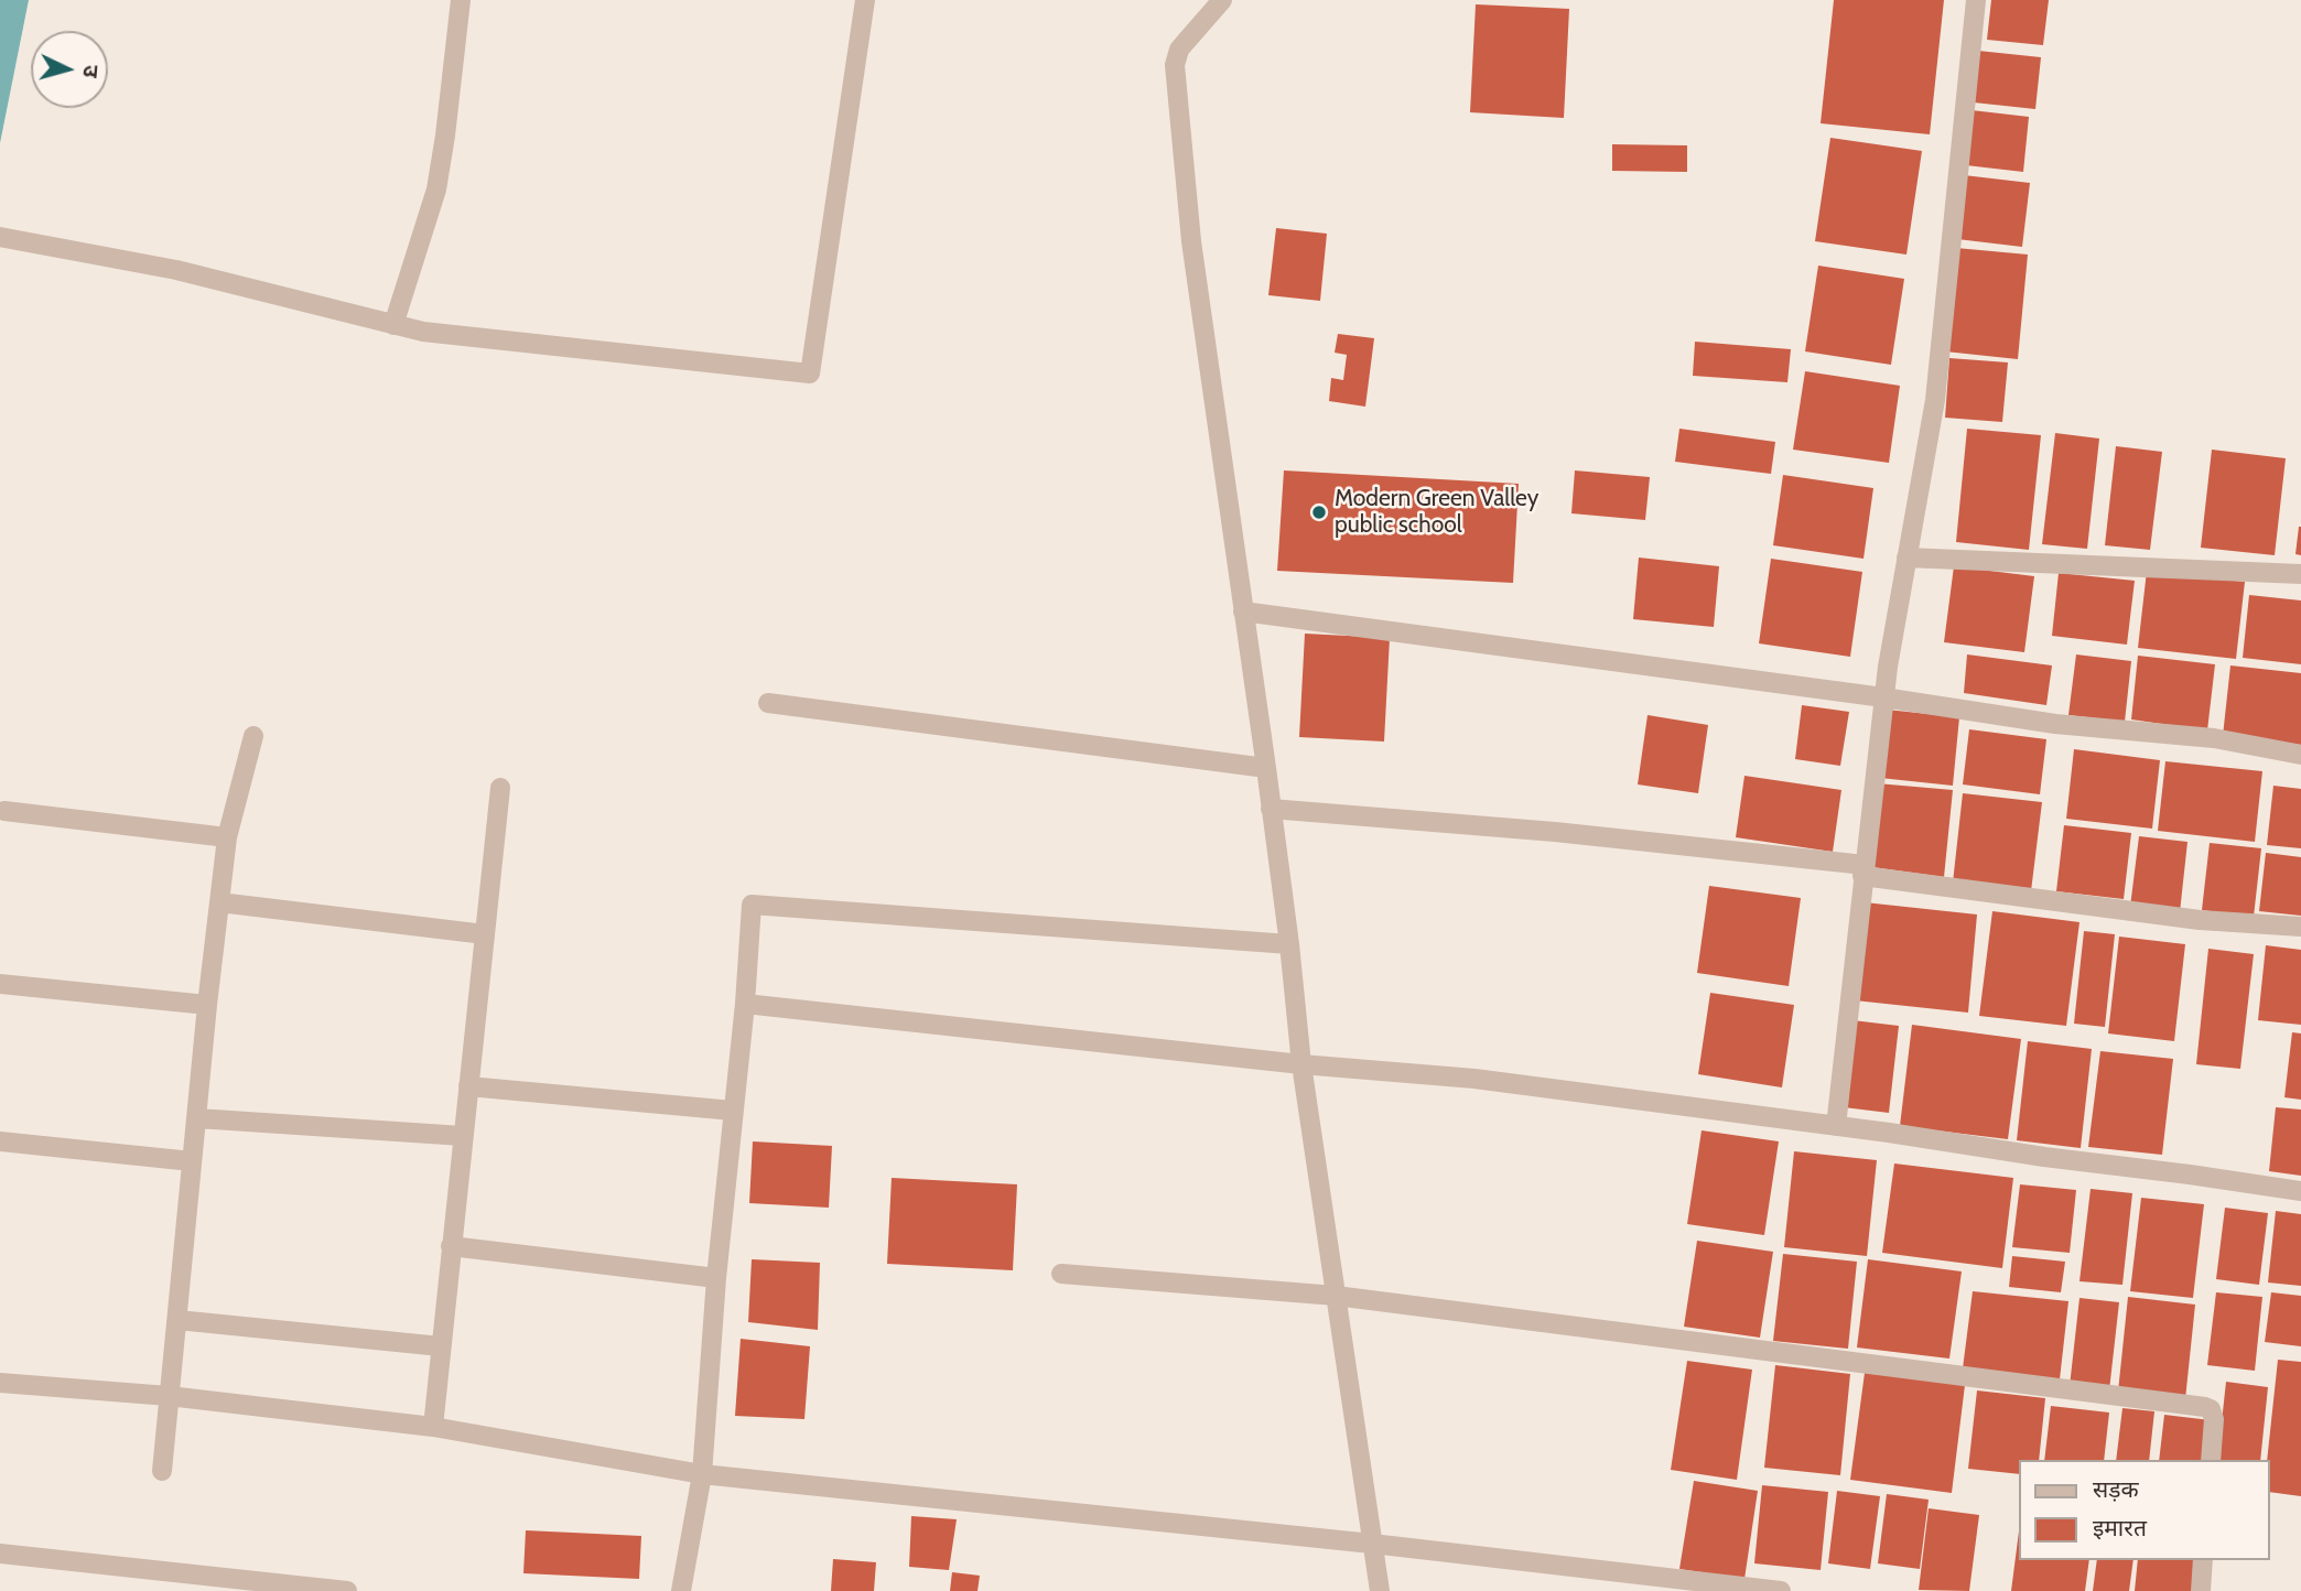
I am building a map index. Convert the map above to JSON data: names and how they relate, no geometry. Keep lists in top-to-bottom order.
{
  "places": ["Modern Green Valley public school"],
  "legend": ["सड़क", "इमारत"],
  "north": "right"
}
